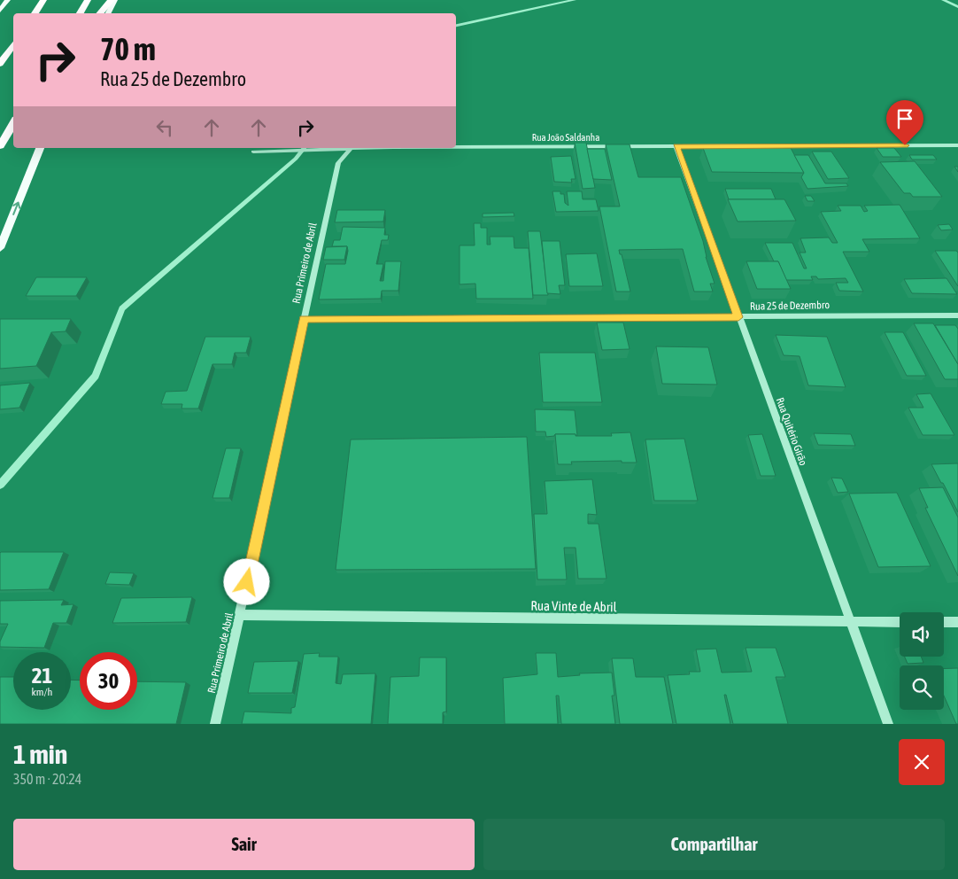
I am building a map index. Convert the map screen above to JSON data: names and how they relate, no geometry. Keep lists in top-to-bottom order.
{
  "streets": {
    "street": [
      "Rua João Saldanha",
      "Rua Primeiro de Abril",
      "Rua 25 de Dezembro",
      "Rua Quitério Girão",
      "Rua Vinte de Abril"
    ]
  },
  "crossings": [
    ["Rua João Saldanha", "Rua Primeiro de Abril"],
    ["Rua João Saldanha", "Rua Quitério Girão"],
    ["Rua Primeiro de Abril", "Rua 25 de Dezembro"],
    ["Rua Primeiro de Abril", "Rua Vinte de Abril"],
    ["Rua 25 de Dezembro", "Rua Quitério Girão"],
    ["Rua Quitério Girão", "Rua Vinte de Abril"]
  ],
  "page": {
    "turn": ["70 m", "Rua 25 de Dezembro"],
    "speed": "21 km/h",
    "limit": "30",
    "heading": ["1 min", "350 m · 20:24"],
    "buttons": ["Sair", "Compartilhar"]
  }
}
